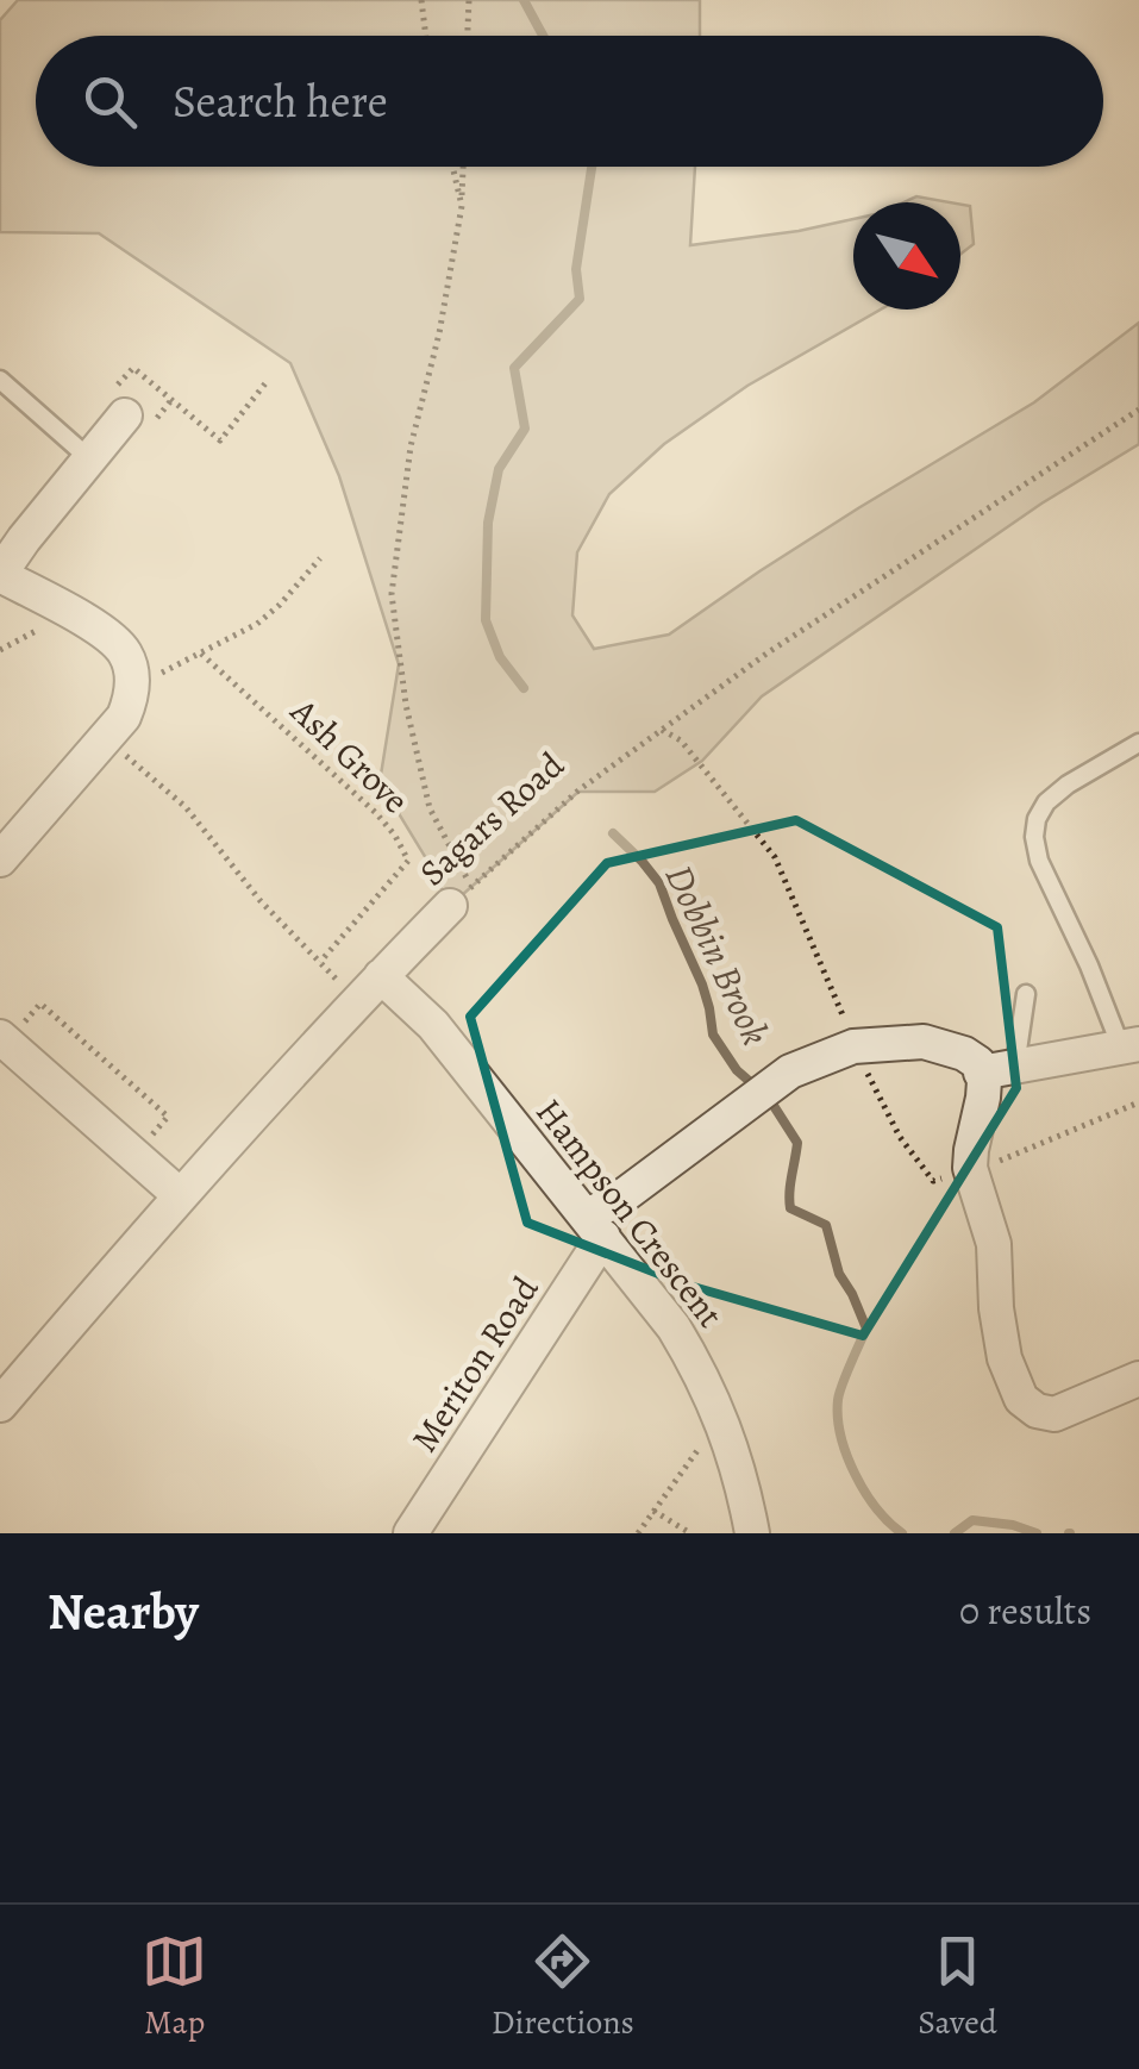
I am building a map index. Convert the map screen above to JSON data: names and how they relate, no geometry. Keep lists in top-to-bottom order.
{
  "streets": {
    "street": ["Sagars Road", "Hampson Crescent", "Meriton Road"],
    "path": ["Ash Grove"]
  },
  "crossings": [
    ["Sagars Road", "Hampson Crescent"],
    ["Hampson Crescent", "Meriton Road"]
  ],
  "water": ["Dobbin Brook"],
  "north": "bottom right",
  "page": {
    "search": "Search here",
    "heading": ["Nearby", "0 results"],
    "nav": ["Map", "Directions", "Saved"]
  }
}
